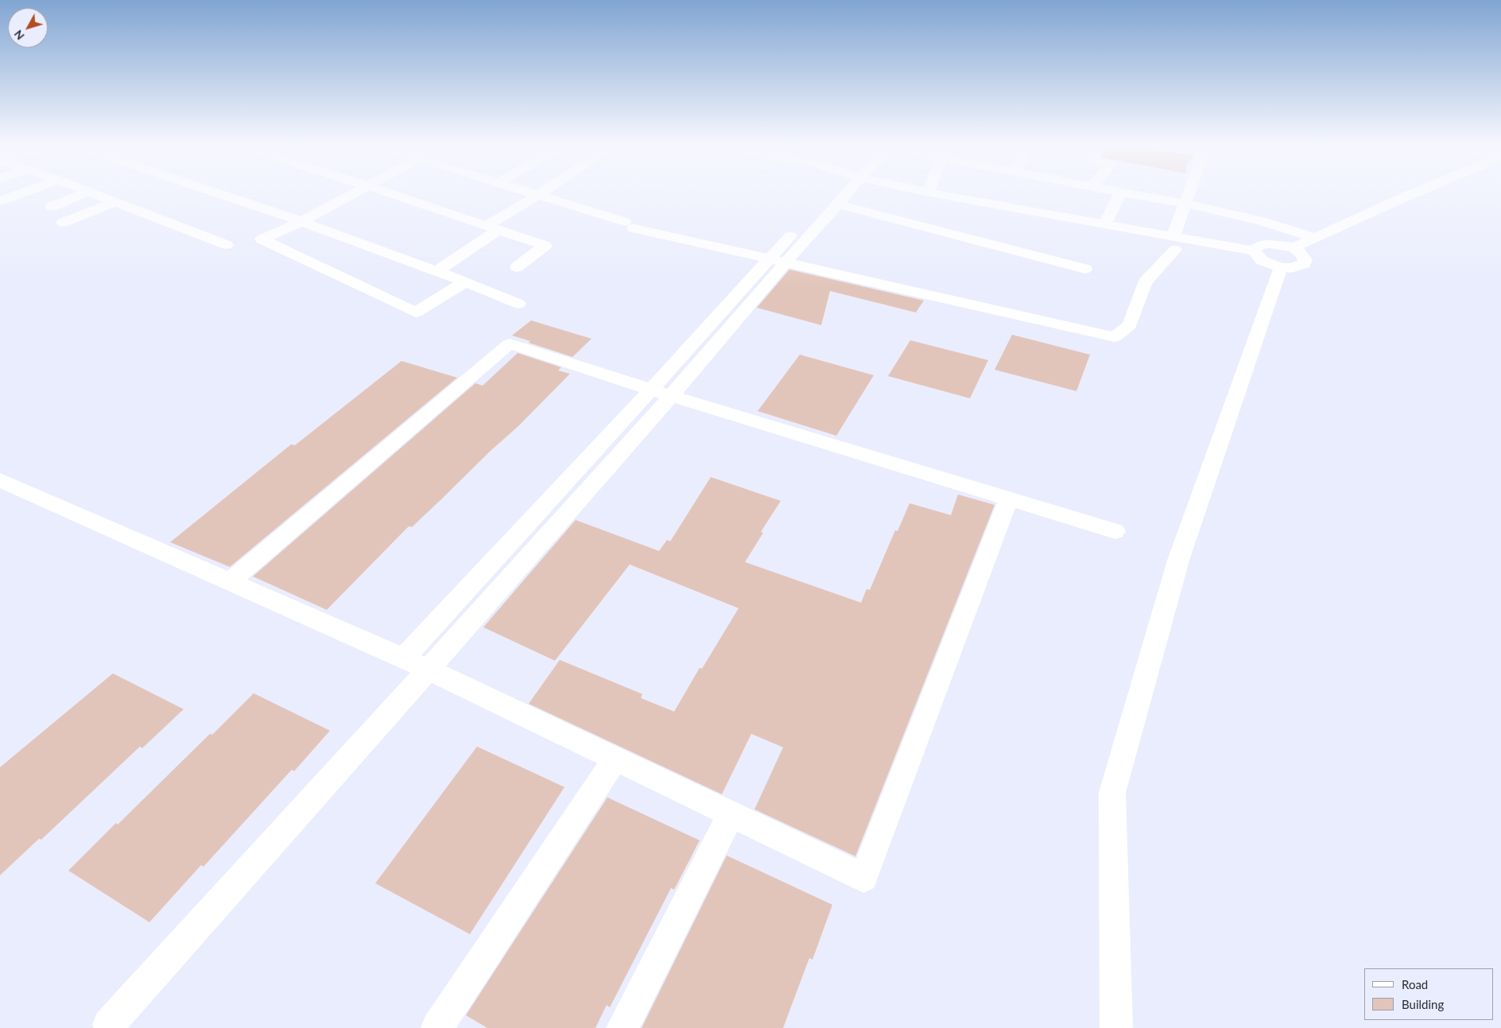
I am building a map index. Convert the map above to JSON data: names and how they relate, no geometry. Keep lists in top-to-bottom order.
{
  "legend": ["Road", "Building"],
  "north": "bottom left"
}
